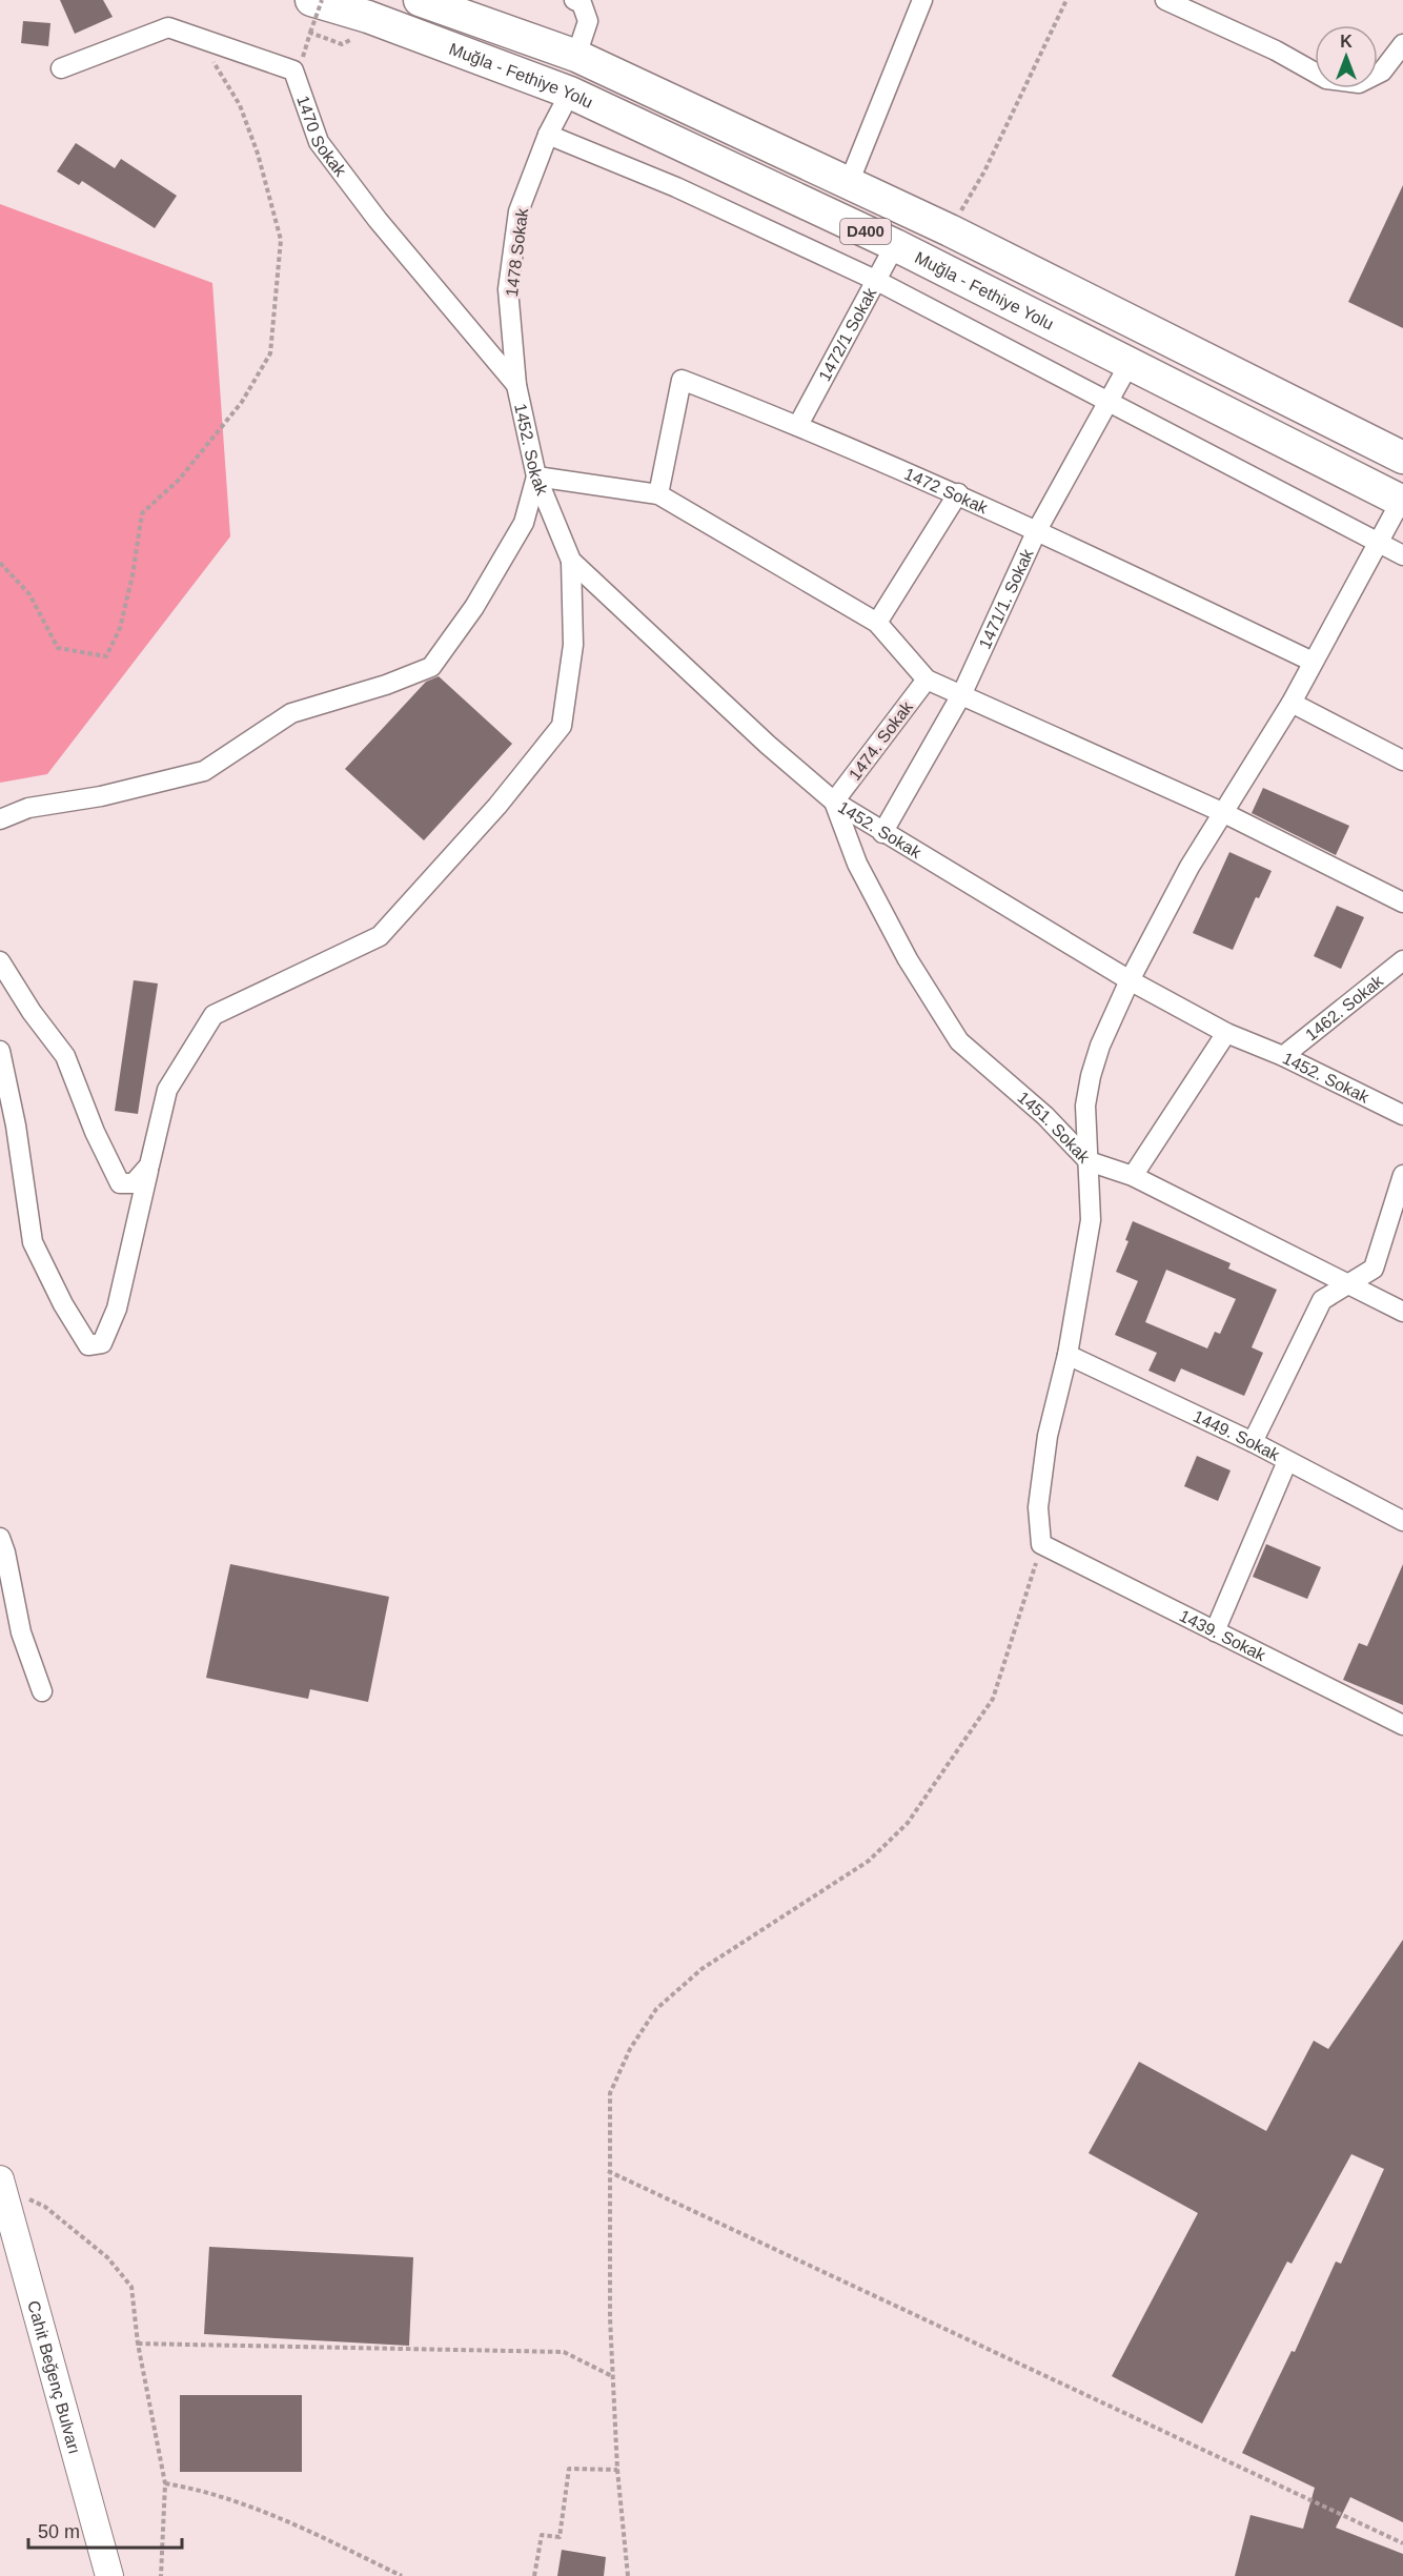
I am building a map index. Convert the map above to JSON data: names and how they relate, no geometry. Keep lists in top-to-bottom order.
{
  "streets": {
    "highway": ["Muğla - Fethiye Yolu", "D400"],
    "main road": ["Cahit Beğenç Bulvarı"],
    "street": [
      "1470 Sokak",
      "1478 Sokak",
      "1472/1 Sokak",
      "1452. Sokak",
      "1472 Sokak",
      "1471/1. Sokak",
      "1474. Sokak",
      "1462. Sokak",
      "1451. Sokak",
      "1449. Sokak",
      "1439. Sokak"
    ]
  },
  "crossings": [
    ["Muğla - Fethiye Yolu", "1478 Sokak"],
    ["Muğla - Fethiye Yolu", "1472/1 Sokak"],
    ["Muğla - Fethiye Yolu", "1471/1. Sokak"],
    ["1470 Sokak", "1478 Sokak"],
    ["1470 Sokak", "1452. Sokak"],
    ["1478 Sokak", "1452. Sokak"],
    ["1472/1 Sokak", "1472 Sokak"],
    ["1452. Sokak", "1471/1. Sokak"],
    ["1452. Sokak", "1474. Sokak"],
    ["1452. Sokak", "1462. Sokak"],
    ["1452. Sokak", "1451. Sokak"],
    ["1472 Sokak", "1471/1. Sokak"],
    ["1474. Sokak", "1451. Sokak"]
  ],
  "scale_bar": "50 m",
  "north": "top"
}
